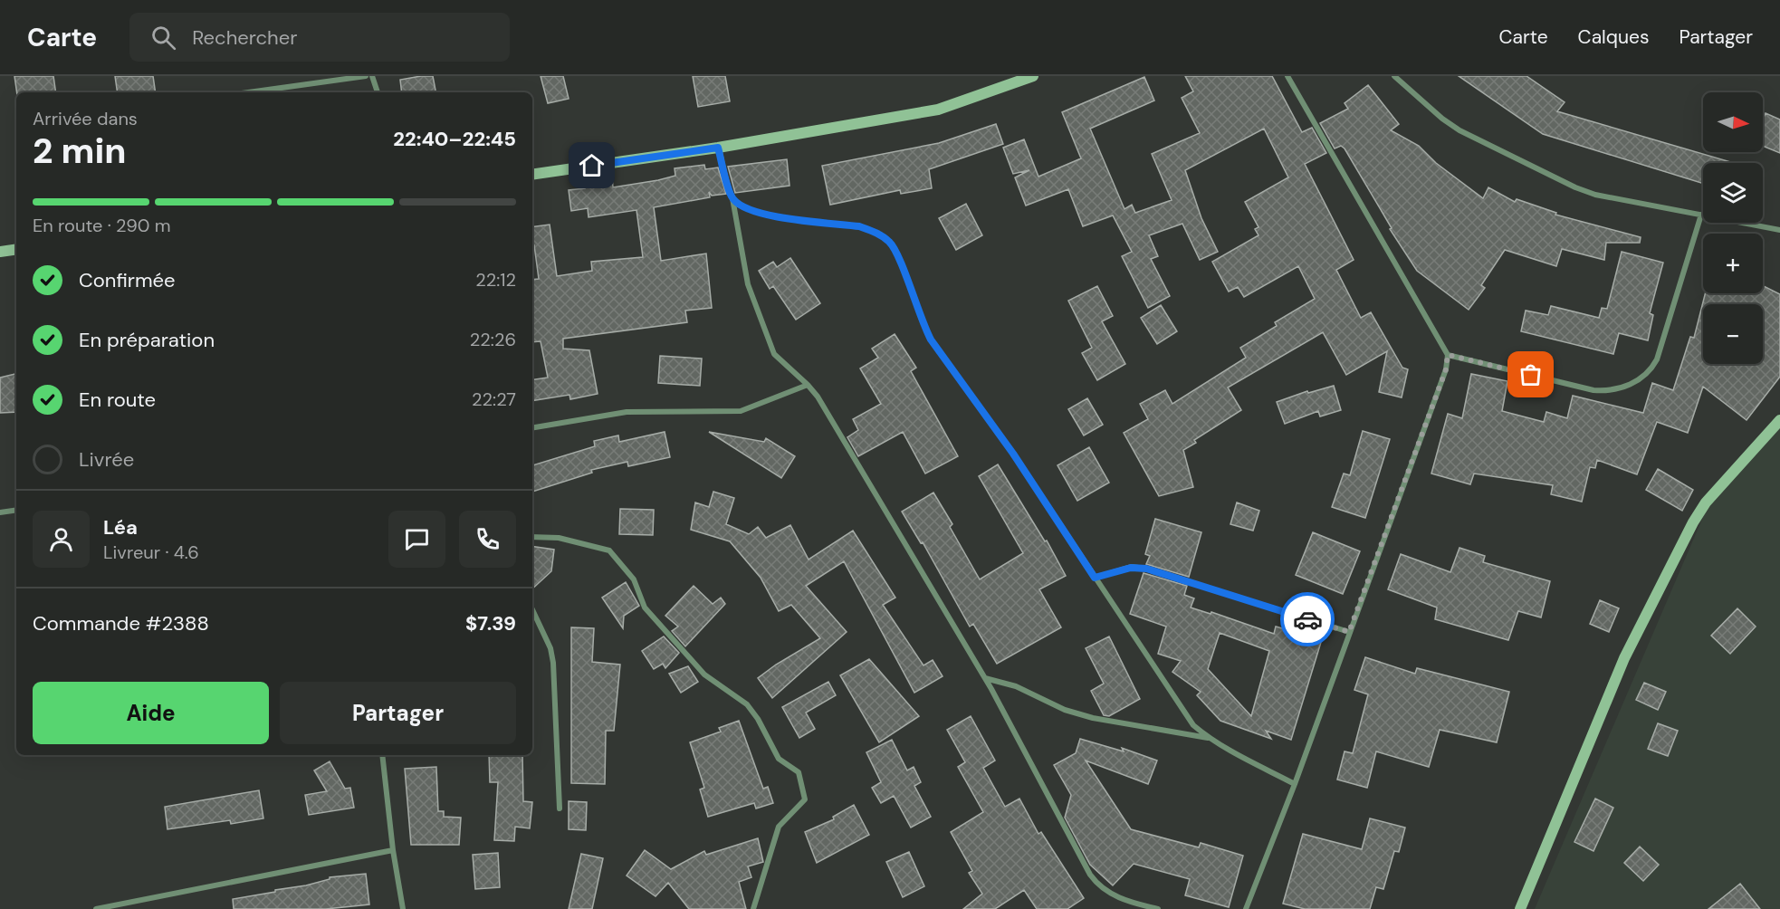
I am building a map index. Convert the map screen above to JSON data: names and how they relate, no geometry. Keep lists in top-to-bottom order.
{
  "north": "right",
  "page": {
    "header": "Carte",
    "search": "Rechercher",
    "nav": ["Carte", "Calques", "Partager"],
    "map_buttons": ["+", "−"],
    "heading": ["2 min", "Arrivée dans", "22:40–22:45"],
    "panel": [
      "Léa",
      "Livreur · 4.6",
      "Commande #2388",
      "$7.39"
    ],
    "bar": "En route · 290 m",
    "list": [
      ["Confirmée", "22:12"],
      ["En préparation", "22:26"],
      ["En route", "22:27"],
      "Livrée"
    ],
    "buttons": ["Aide", "Partager"]
  }
}
